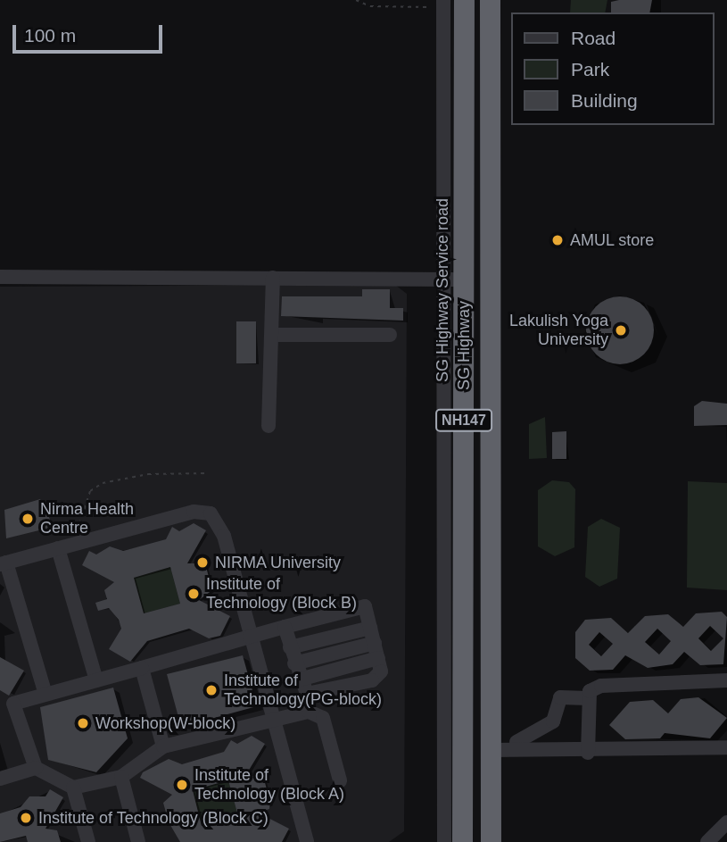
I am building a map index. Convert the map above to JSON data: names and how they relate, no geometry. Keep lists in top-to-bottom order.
{
  "streets": {
    "highway": ["SG Highway", "NH147"],
    "street": ["SG Highway Service road"]
  },
  "places": [
    "AMUL store",
    "Lakulish Yoga University",
    "Nirma Health Centre",
    "NIRMA University",
    "Institute of Technology (Block B)",
    "Institute of Technology(PG-block)",
    "Workshop(W-block)",
    "Institute of Technology (Block A)",
    "Institute of Technology (Block C)"
  ],
  "legend": ["Road", "Park", "Building"],
  "scale_bar": "100 m"
}
